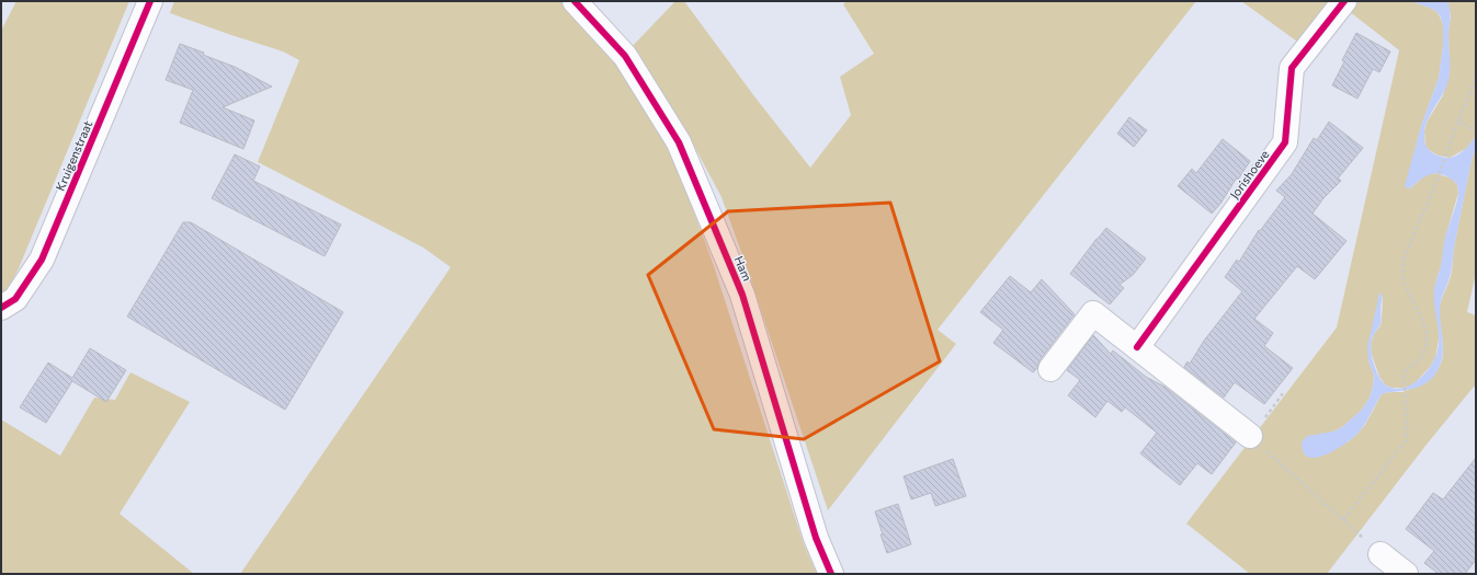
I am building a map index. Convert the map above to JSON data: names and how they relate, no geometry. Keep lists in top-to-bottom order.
{
  "streets": {
    "street": ["Kruigenstraat", "Jorishoeve", "Ham"]
  }
}
